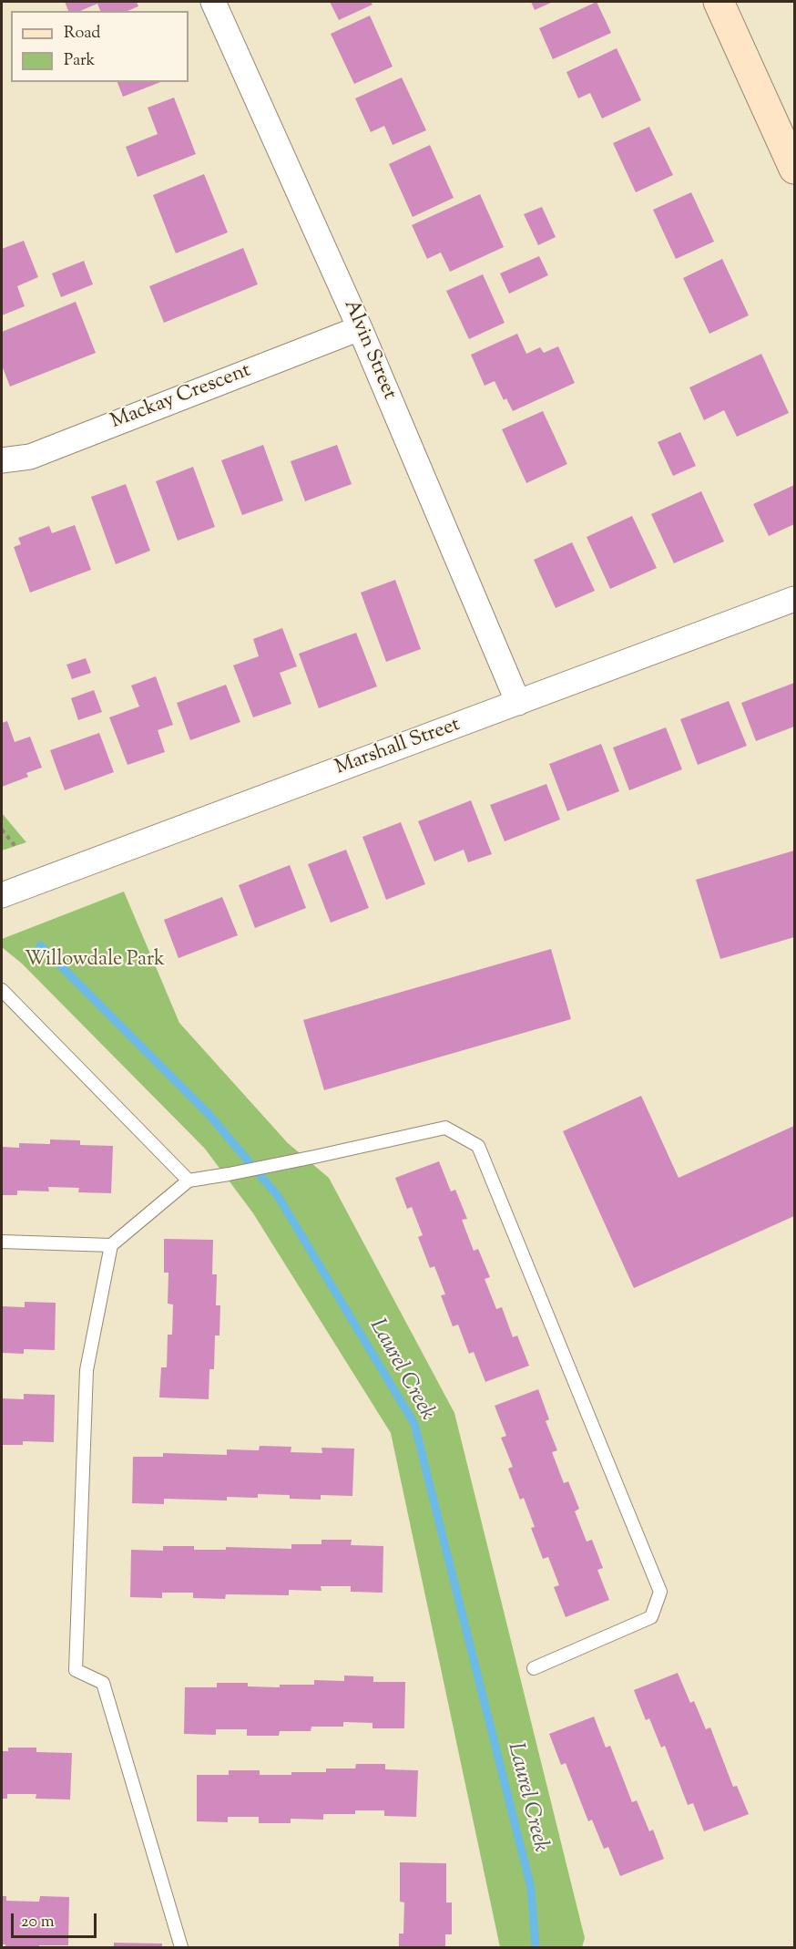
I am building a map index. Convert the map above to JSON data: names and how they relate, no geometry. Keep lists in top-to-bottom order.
{
  "streets": {
    "street": ["Alvin Street", "Mackay Crescent", "Marshall Street"]
  },
  "crossings": [
    ["Alvin Street", "Mackay Crescent"],
    ["Alvin Street", "Marshall Street"]
  ],
  "water": ["Laurel Creek"],
  "parks": ["Willowdale Park"],
  "legend": ["Road", "Park"],
  "scale_bar": "20 m"
}
